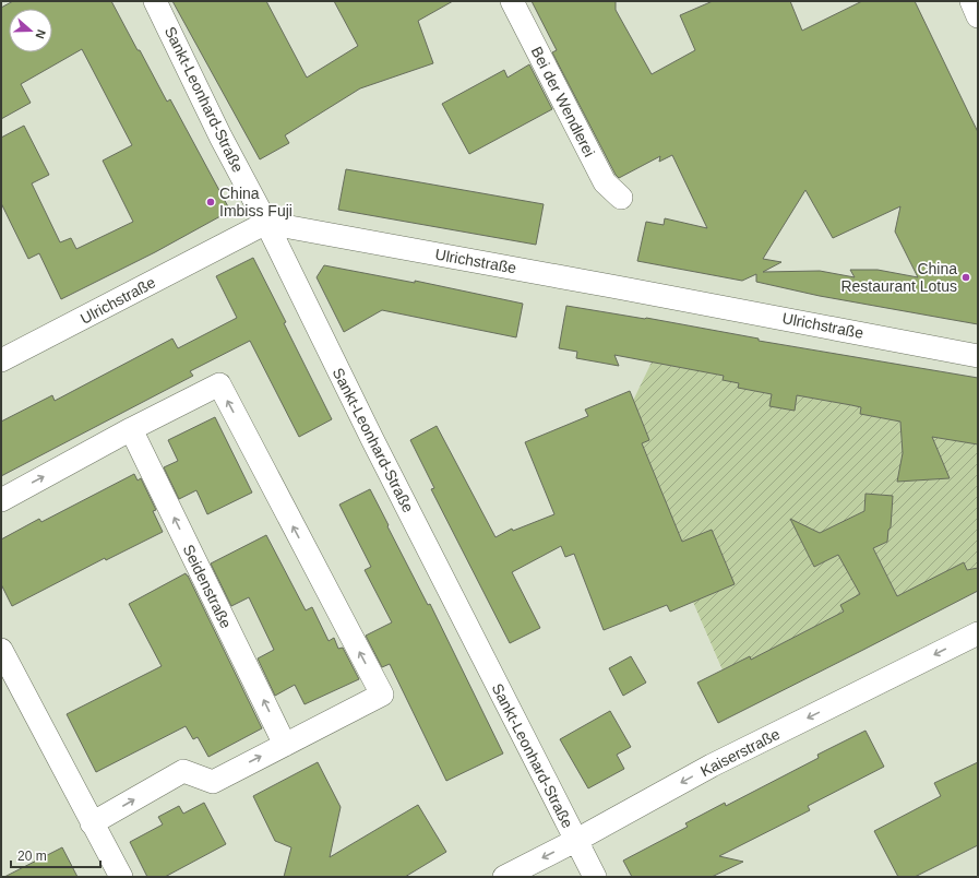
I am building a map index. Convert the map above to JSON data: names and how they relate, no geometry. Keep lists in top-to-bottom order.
{
  "streets": {
    "street": [
      "Sankt-Leonhard-Straße",
      "Bei der Wendlerei",
      "Ulrichstraße",
      "Seidenstraße",
      "Kaiserstraße"
    ]
  },
  "crossings": [
    ["Sankt-Leonhard-Straße", "Ulrichstraße"],
    ["Sankt-Leonhard-Straße", "Kaiserstraße"]
  ],
  "one_way": ["Seidenstraße", "Kaiserstraße"],
  "places": ["China Imbiss Fuji", "China Restaurant Lotus"],
  "scale_bar": "20 m",
  "north": "right"
}
